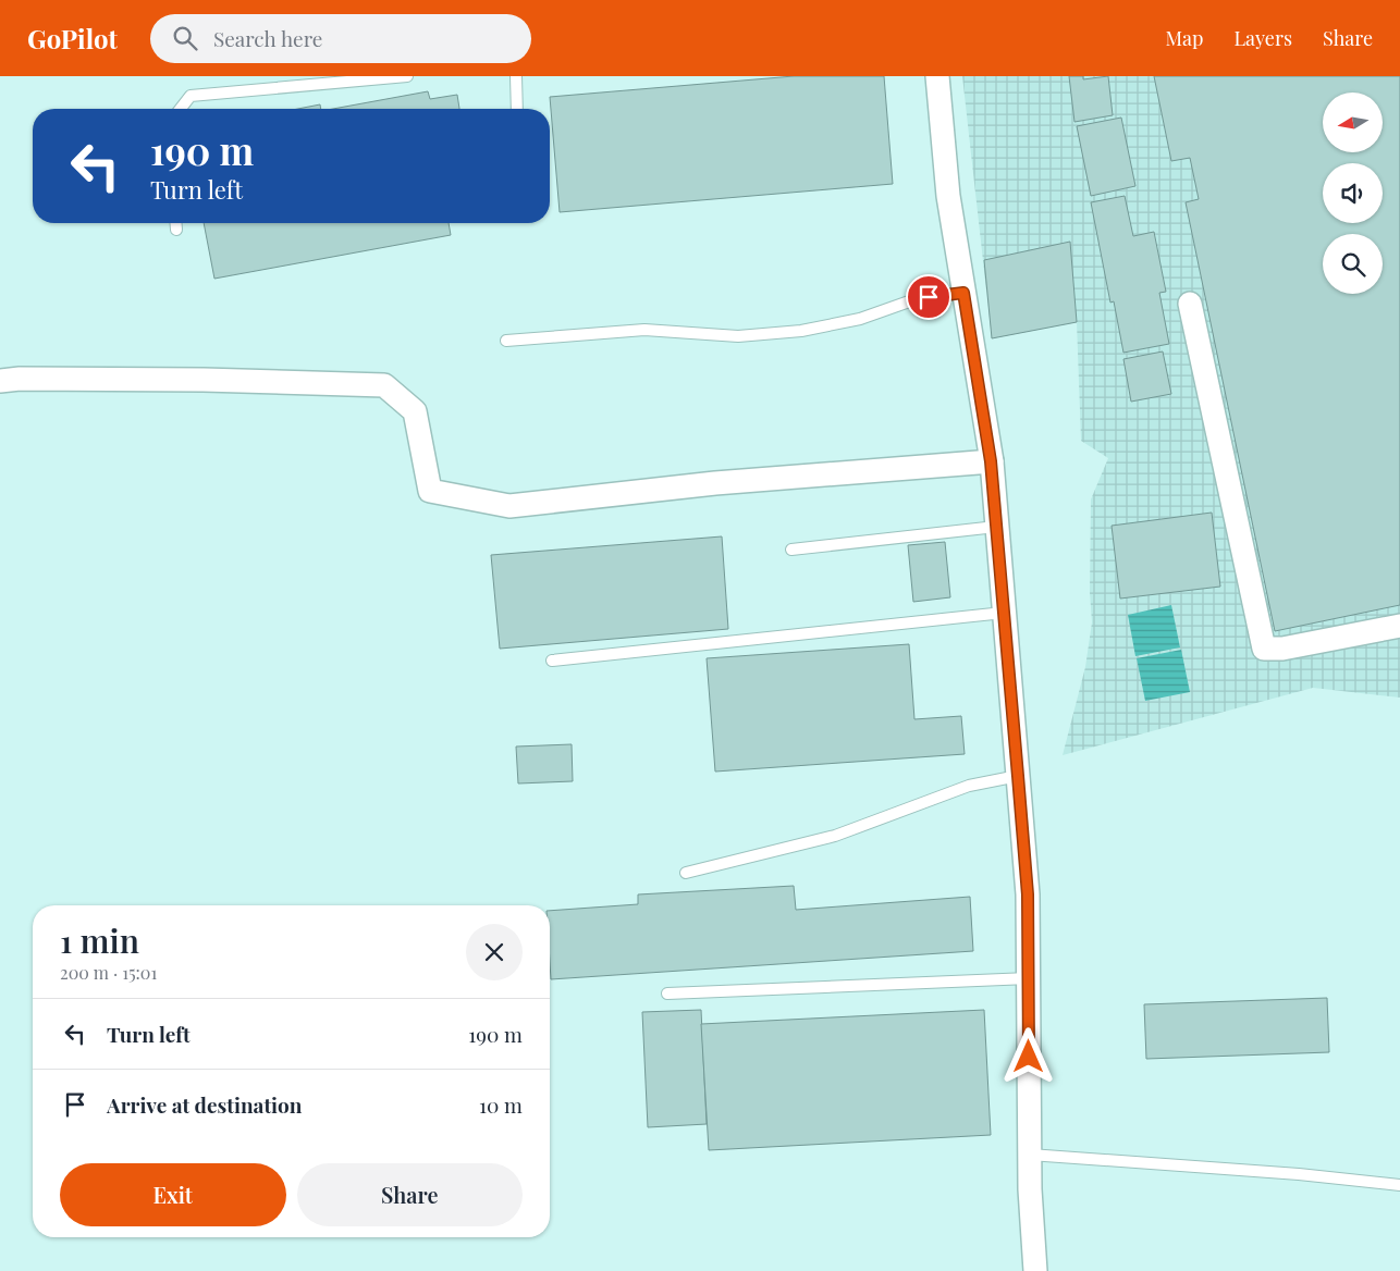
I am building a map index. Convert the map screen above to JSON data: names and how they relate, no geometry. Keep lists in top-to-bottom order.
{
  "north": "left",
  "page": {
    "header": "GoPilot",
    "search": "Search here",
    "nav": ["Map", "Layers", "Share"],
    "turn": ["190 m", "Turn left"],
    "heading": ["1 min", "200 m · 15:01"],
    "list": [
      {
        "name": "Turn left",
        "value": "190 m"
      },
      {
        "name": "Arrive at destination",
        "value": "10 m"
      }
    ],
    "buttons": ["Exit", "Share"]
  }
}
